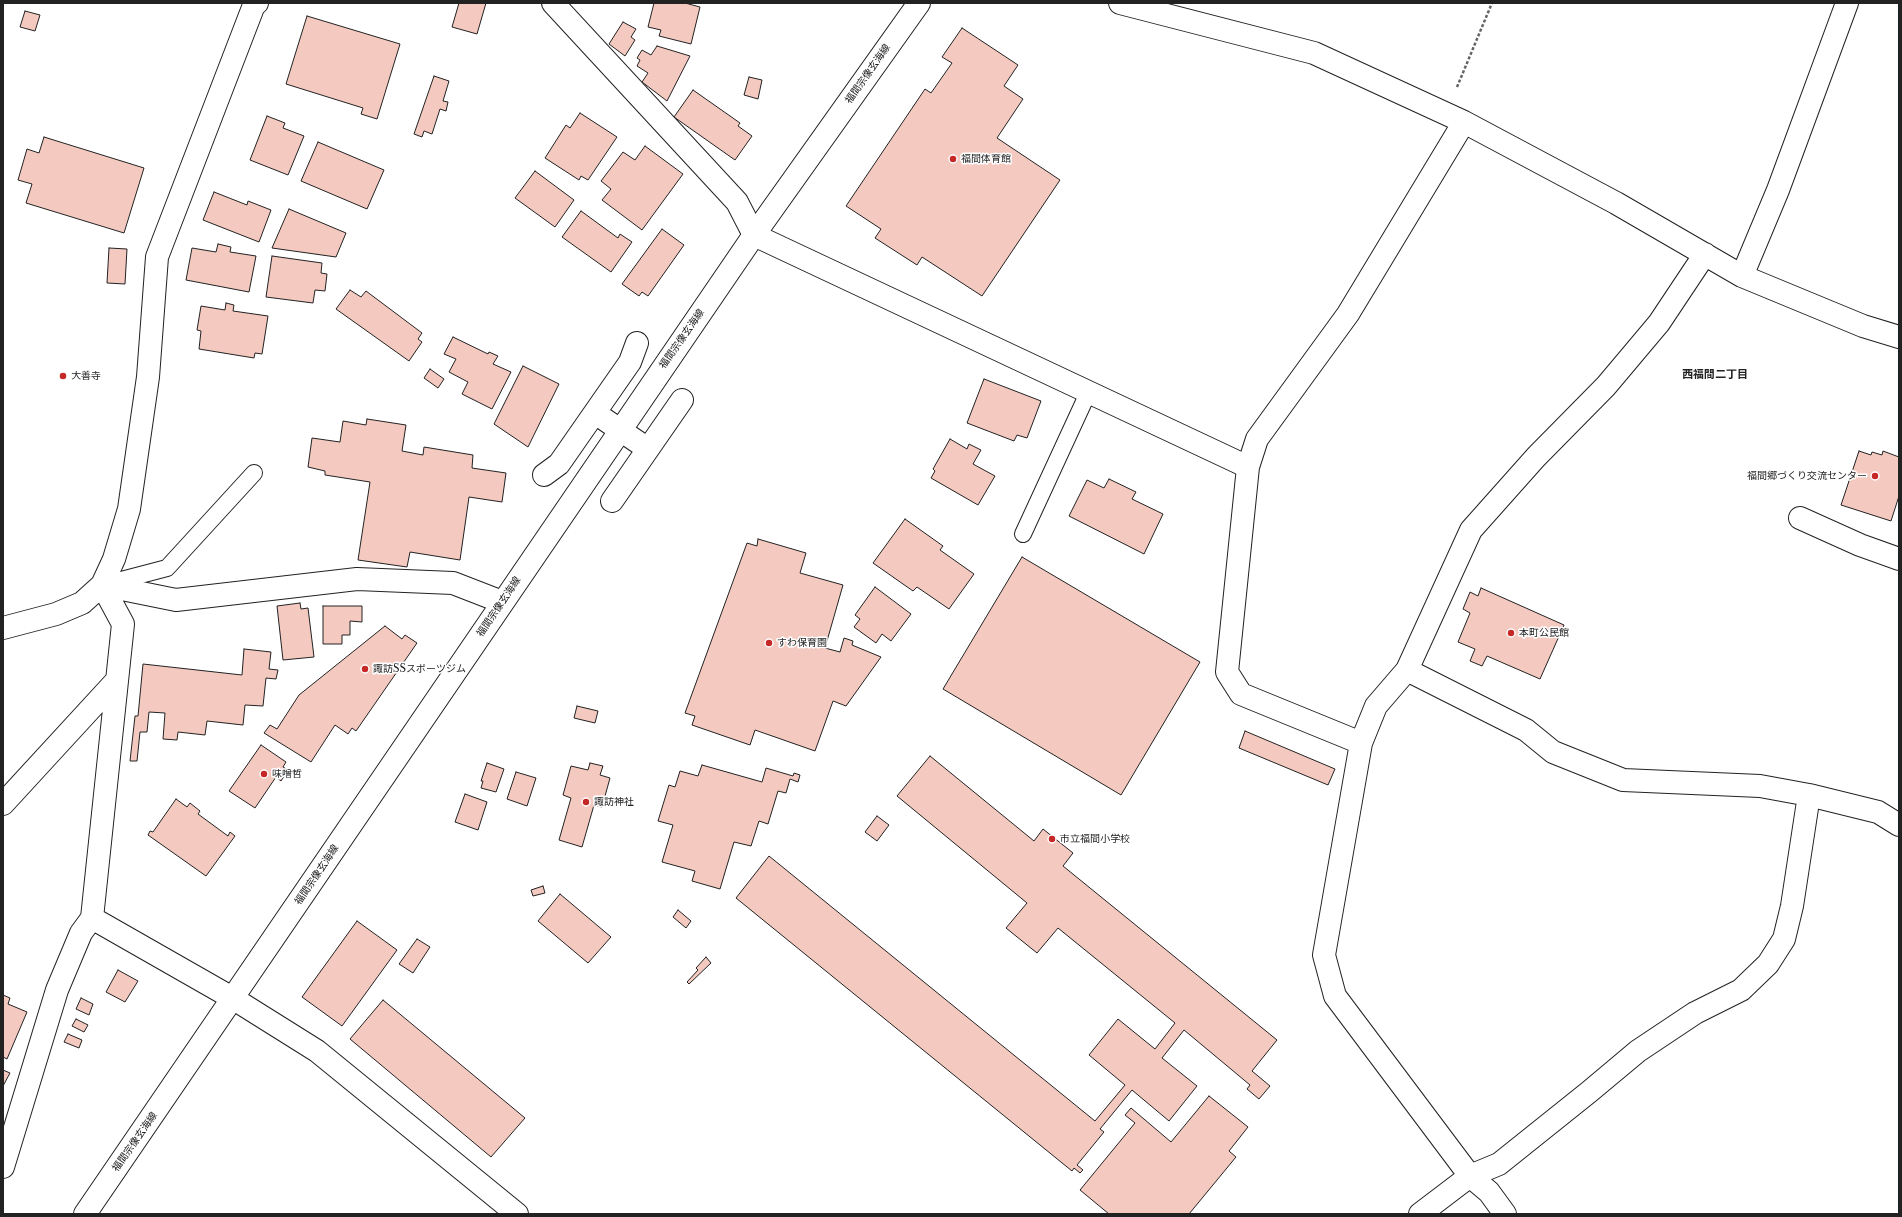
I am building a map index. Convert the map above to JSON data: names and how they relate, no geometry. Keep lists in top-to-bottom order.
{
  "streets": {
    "street": ["福間宗像玄海線"]
  },
  "districts": ["西福間二丁目"],
  "places": [
    "福間体育館",
    "大善寺",
    "福間郷づくり交流センター",
    "本町公民館",
    "すわ保育園",
    "諏訪SSスポーツジム",
    "味噌哲",
    "諏訪神社",
    "市立福間小学校"
  ]
}
